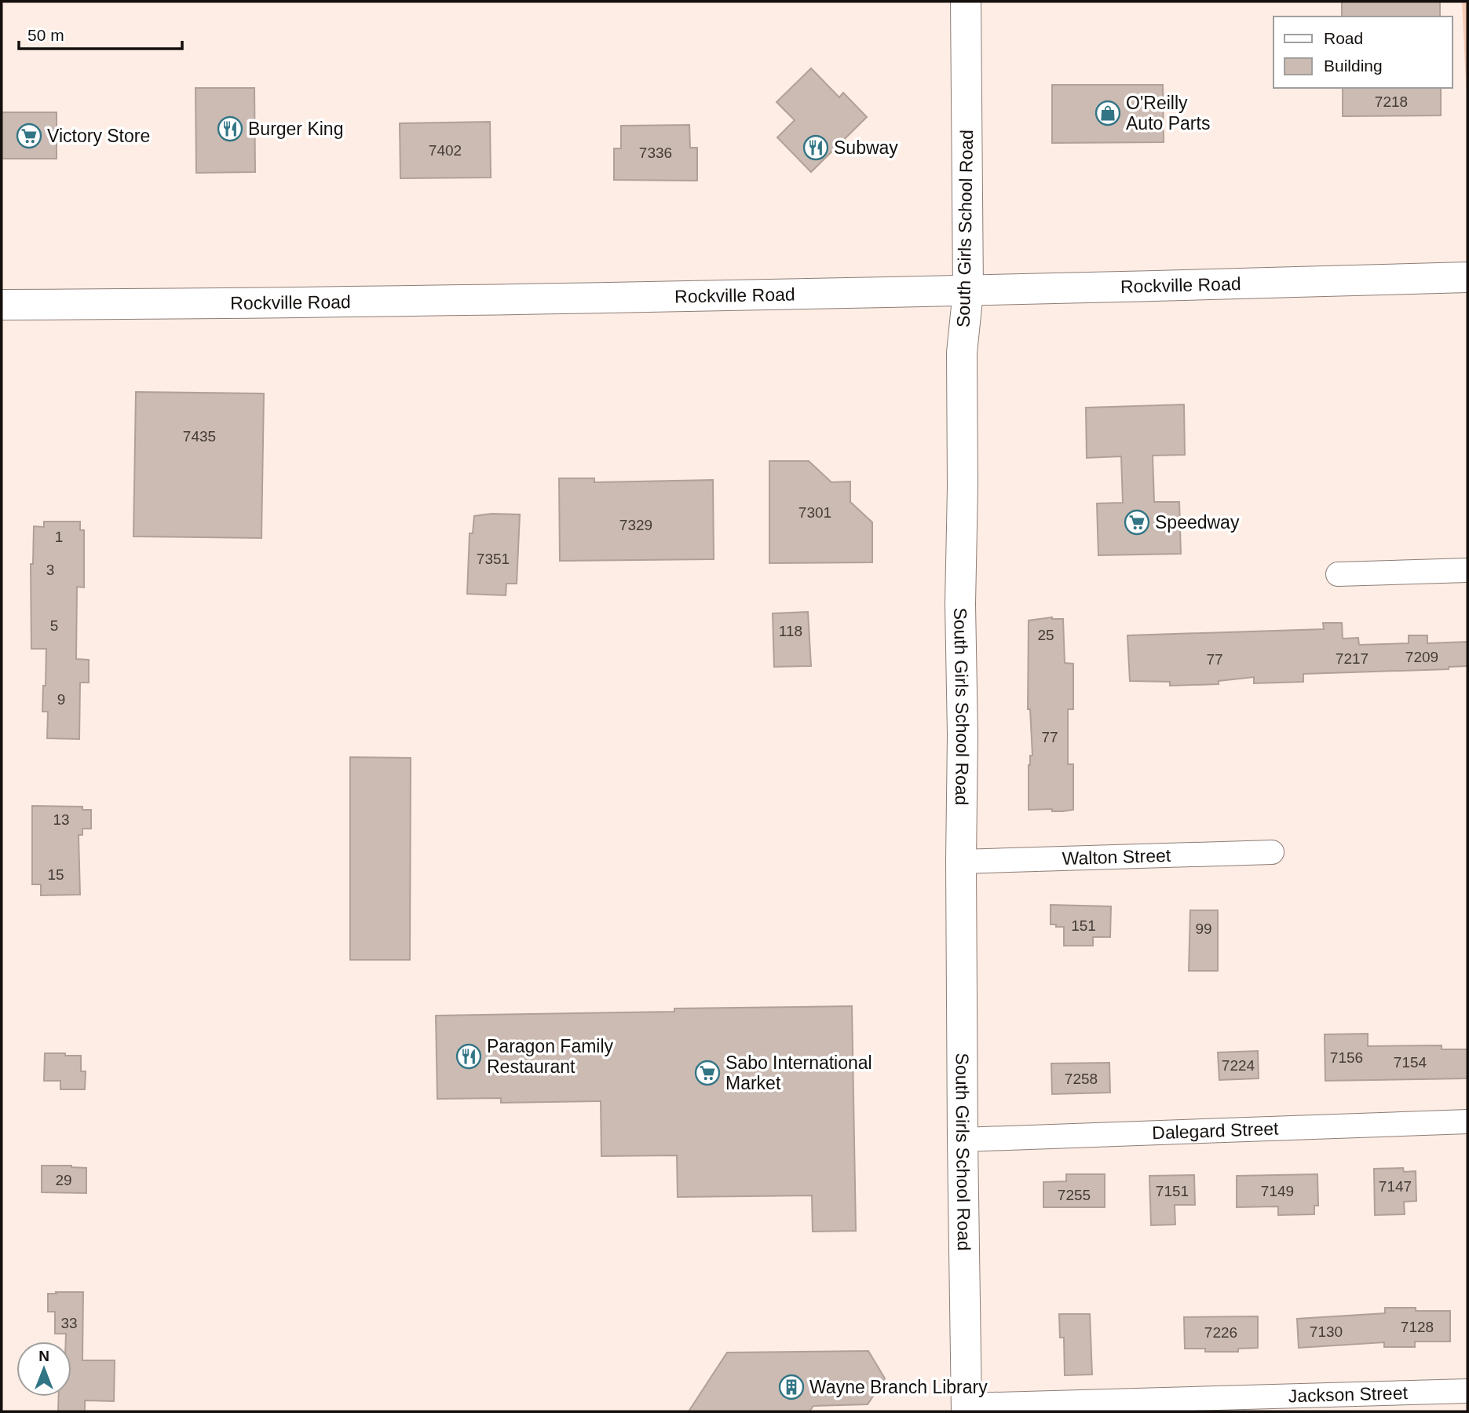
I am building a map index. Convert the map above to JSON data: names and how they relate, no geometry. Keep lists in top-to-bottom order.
{
  "streets": {
    "main road": ["South Girls School Road", "Rockville Road"],
    "street": ["Walton Street", "Dalegard Street", "Jackson Street"]
  },
  "crossings": [
    ["South Girls School Road", "Rockville Road"],
    ["South Girls School Road", "Walton Street"],
    ["South Girls School Road", "Dalegard Street"],
    ["South Girls School Road", "Jackson Street"]
  ],
  "places": {
    "shop": ["O'Reilly Auto Parts"],
    "restaurant": ["Burger King", "Subway", "Paragon Family Restaurant"],
    "supermarket": ["Victory Store", "Speedway", "Sabo International Market"],
    "building": ["Wayne Branch Library"]
  },
  "house_numbers": [
    "7218",
    "7402",
    "7336",
    "7435",
    "7301",
    "7329",
    "1",
    "7351",
    "3",
    "5",
    "118",
    "25",
    "7209",
    "7217",
    "77",
    "9",
    "77",
    "13",
    "15",
    "151",
    "99",
    "7156",
    "7154",
    "7224",
    "7258",
    "29",
    "7147",
    "7151",
    "7149",
    "7255",
    "33",
    "7128",
    "7130",
    "7226"
  ],
  "legend": ["Road", "Building"],
  "scale_bar": "50 m",
  "north": "top"
}
